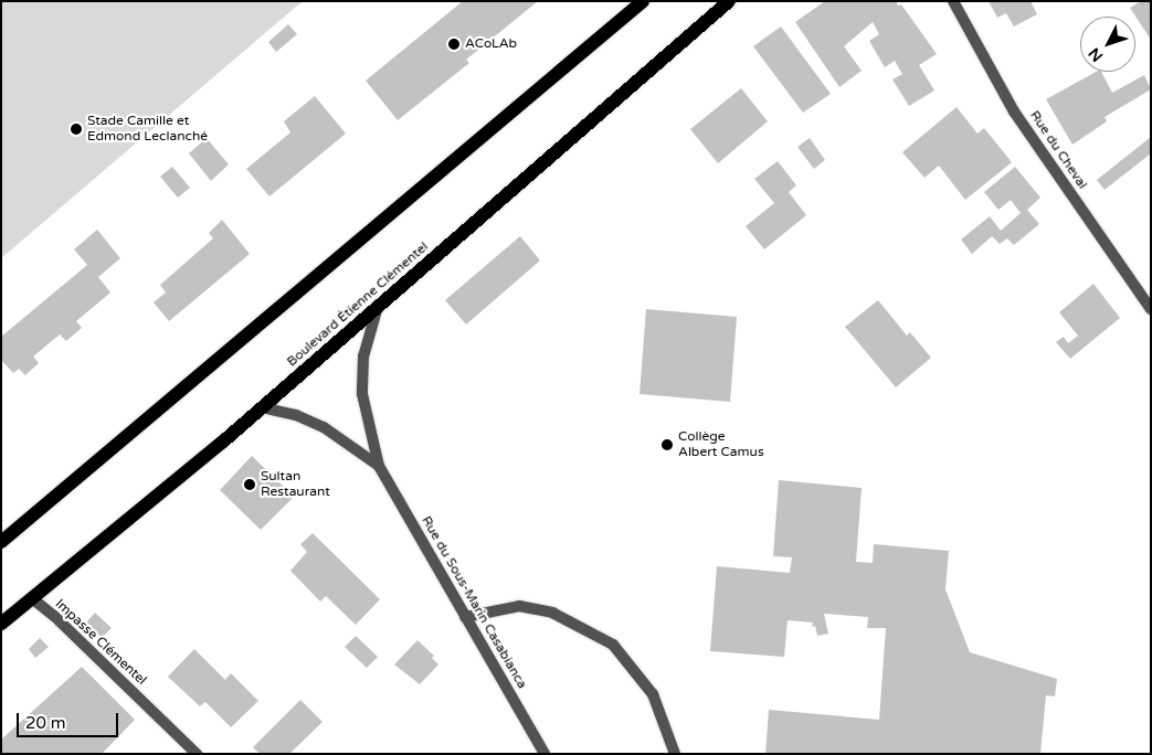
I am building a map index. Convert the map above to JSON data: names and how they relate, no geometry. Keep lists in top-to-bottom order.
{
  "streets": {
    "main road": ["Boulevard Étienne Clémentel"],
    "street": ["Rue du Cheval", "Rue du Sous-Marin Casabianca", "Impasse Clémentel"]
  },
  "crossings": [
    ["Boulevard Étienne Clémentel", "Rue du Sous-Marin Casabianca"],
    ["Boulevard Étienne Clémentel", "Impasse Clémentel"]
  ],
  "places": [
    "ACoLAb",
    "Stade Camille et Edmond Leclanché",
    "Collège Albert Camus",
    "Sultan Restaurant"
  ],
  "scale_bar": "20 m",
  "north": "bottom left"
}
